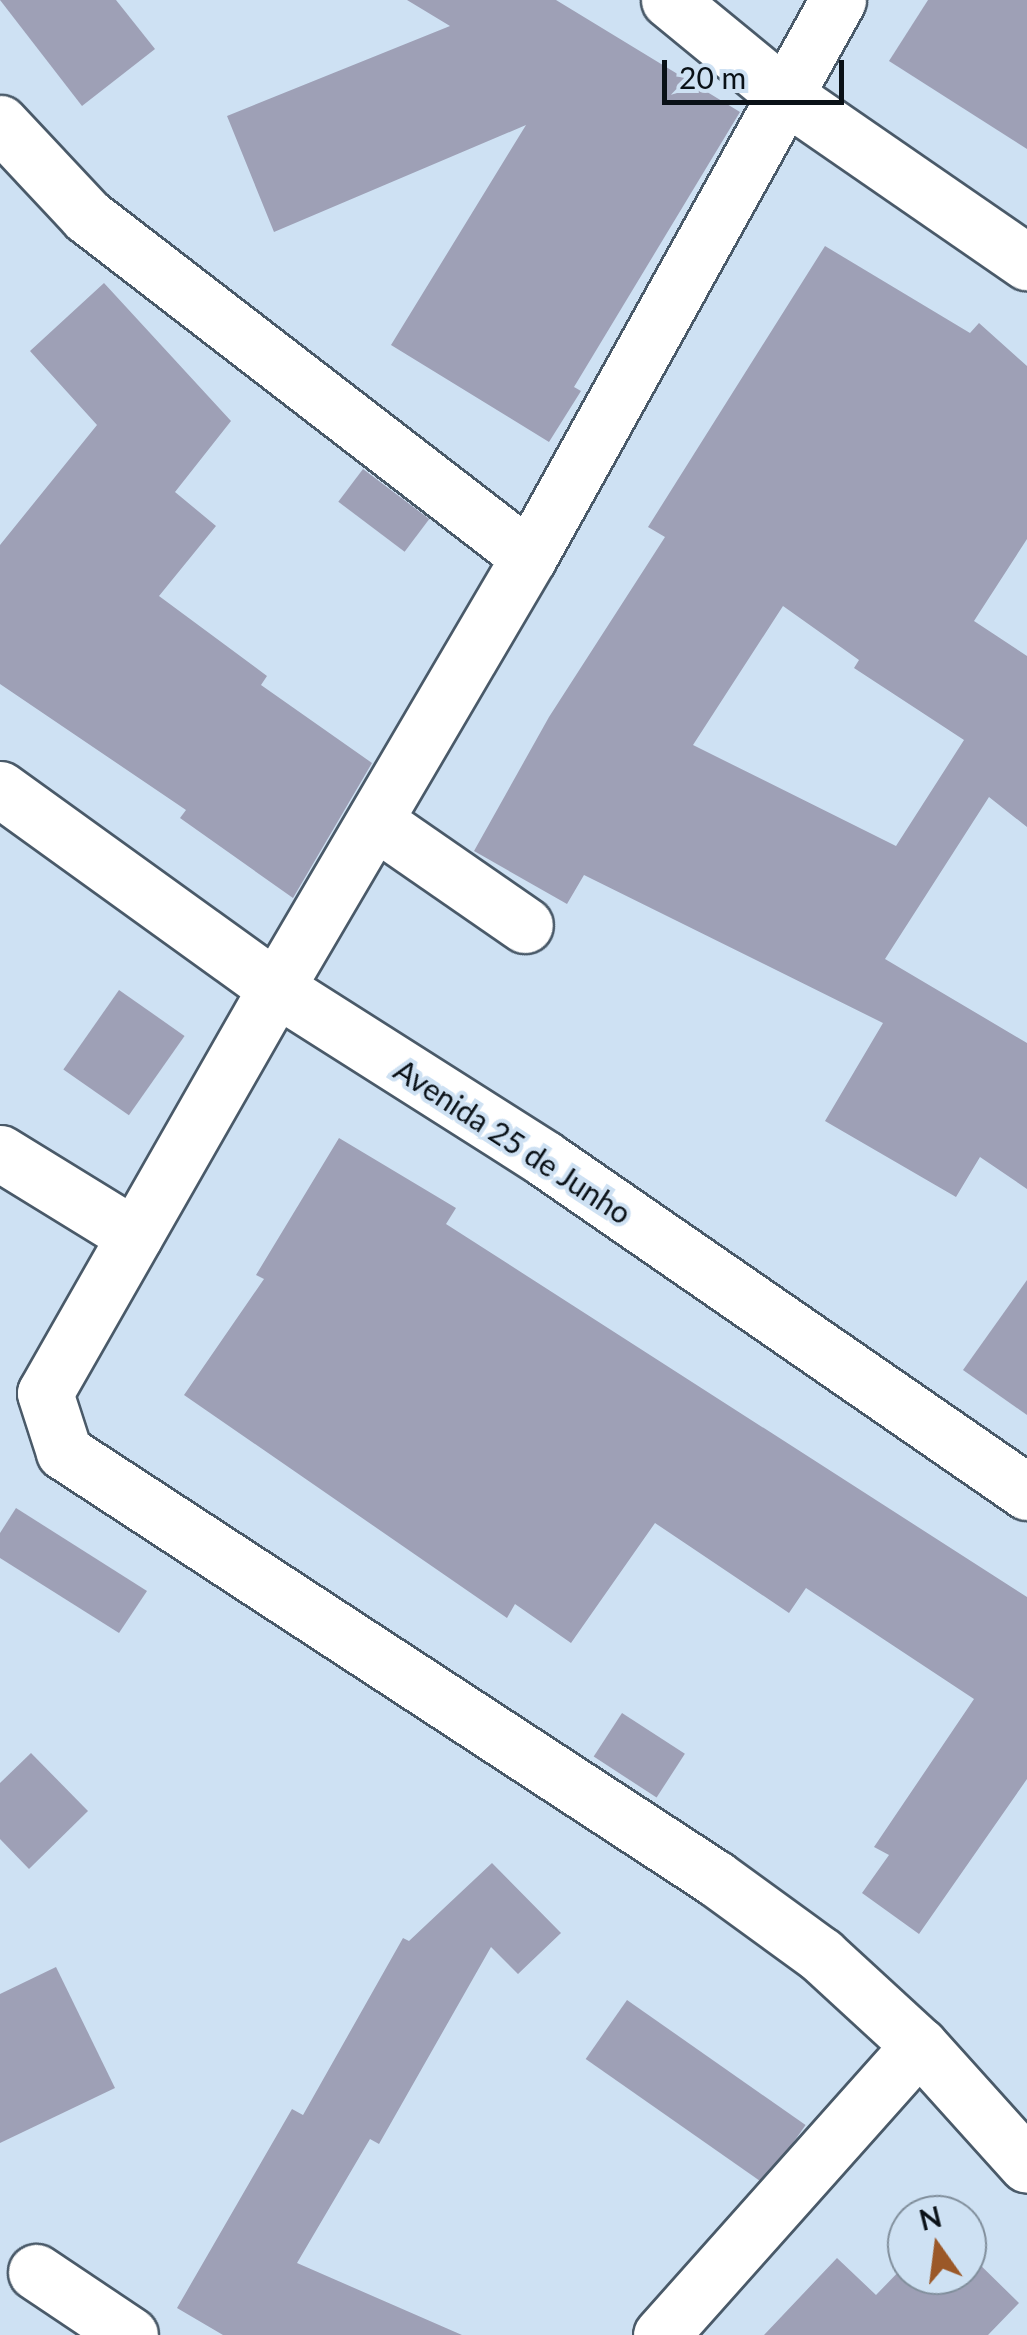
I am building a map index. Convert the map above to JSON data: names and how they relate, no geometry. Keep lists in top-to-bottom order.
{
  "streets": {
    "street": ["Avenida 25 de Junho"]
  },
  "scale_bar": "20 m",
  "north": "top"
}
